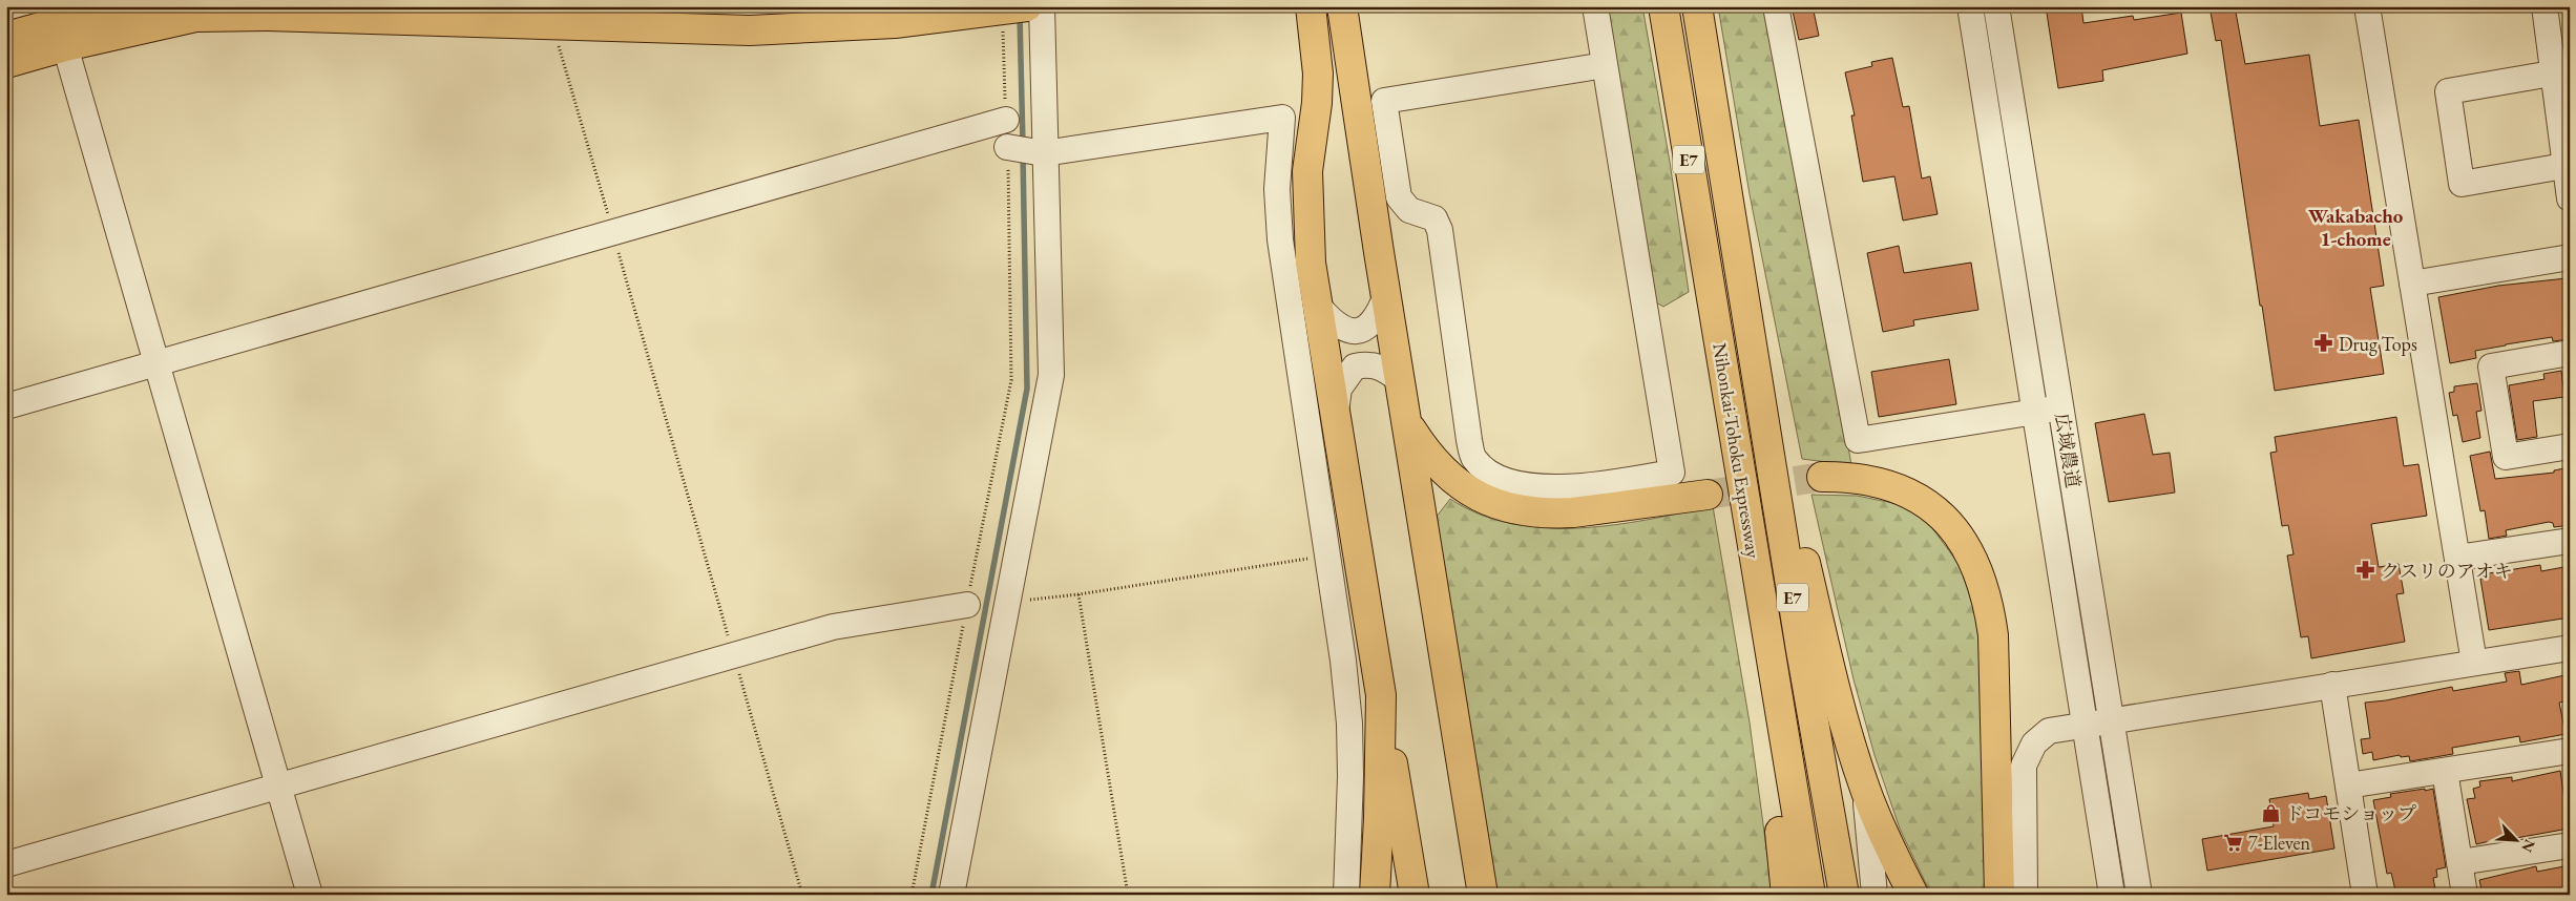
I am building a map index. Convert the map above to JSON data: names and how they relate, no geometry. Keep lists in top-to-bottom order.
{
  "streets": {
    "main road": ["E7", "Nihonkai-Tohoku Expressway"],
    "street": ["広域農道"]
  },
  "districts": ["Wakabacho 1-chome"],
  "places": {
    "pharmacy": ["Drug Tops", "クスリのアオキ"],
    "shop": ["ドコモショップ"],
    "supermarket": ["7-Eleven"]
  },
  "north": "bottom right"
}
